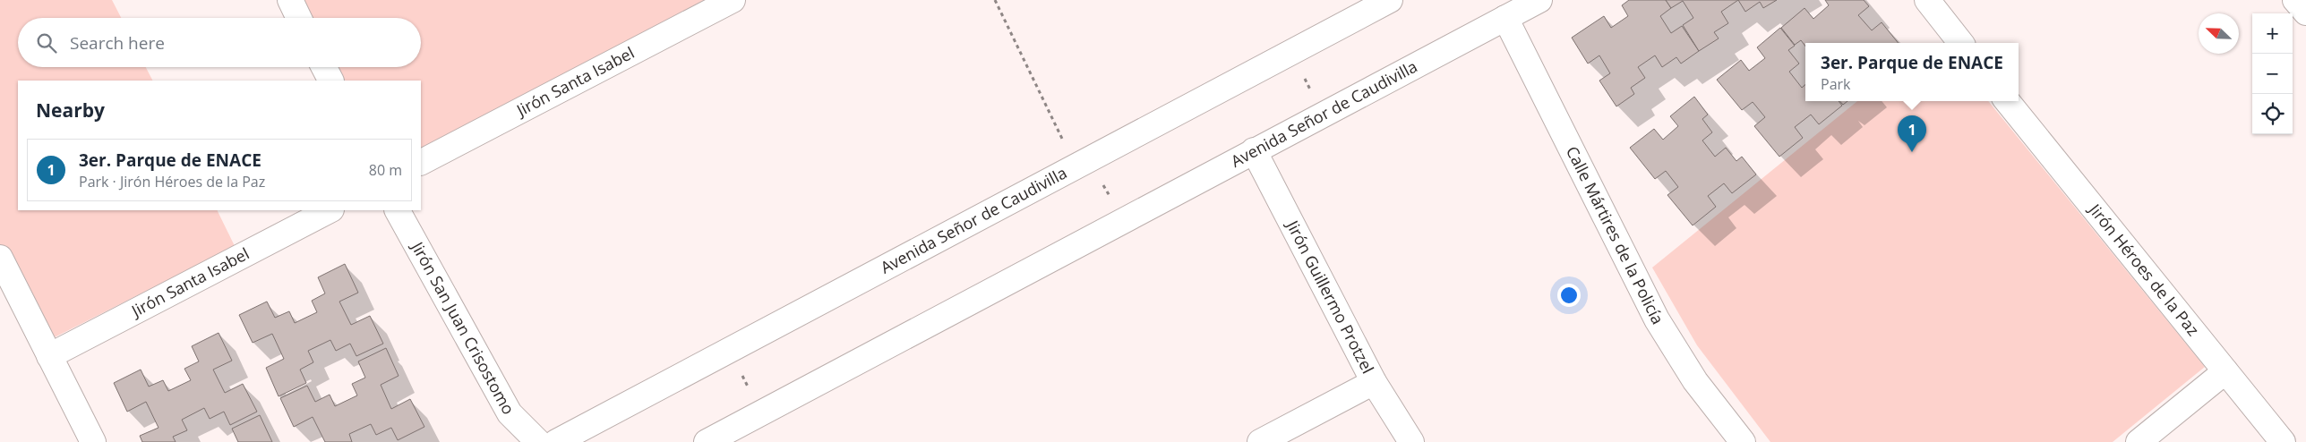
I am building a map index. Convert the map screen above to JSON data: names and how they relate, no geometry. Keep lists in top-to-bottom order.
{
  "streets": {
    "street": [
      "Jirón Santa Isabel",
      "Avenida Señor de Caudivilla",
      "Calle Mártires de la Policía",
      "Jirón Héroes de la Paz",
      "Jirón Guillermo Protzel",
      "Jirón San Juan Crisostomo"
    ]
  },
  "crossings": [
    ["Avenida Señor de Caudivilla", "Calle Mártires de la Policía"],
    ["Avenida Señor de Caudivilla", "Jirón Guillermo Protzel"]
  ],
  "north": "top left",
  "page": {
    "map_buttons": ["+", "−"],
    "search": "Search here",
    "popup": ["3er. Parque de ENACE", "Park"],
    "heading": "Nearby",
    "pins": "1",
    "list": [
      {
        "mark": "1",
        "name": "3er. Parque de ENACE",
        "note": "Park · Jirón Héroes de la Paz",
        "value": "80 m"
      }
    ]
  }
}
